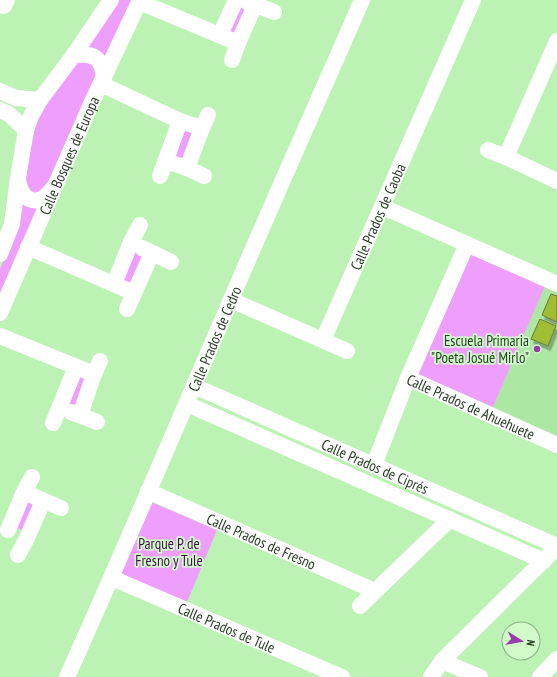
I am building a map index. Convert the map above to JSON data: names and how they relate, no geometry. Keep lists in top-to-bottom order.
{
  "streets": {
    "street": [
      "Calle Bosques de Europa",
      "Calle Prados de Caoba",
      "Calle Prados de Cedro",
      "Calle Prados de Ahuehuete",
      "Calle Prados de Ciprés",
      "Calle Prados de Fresno",
      "Calle Prados de Tule"
    ]
  },
  "crossings": [
    ["Calle Prados de Cedro", "Calle Prados de Ciprés"],
    ["Calle Prados de Cedro", "Calle Prados de Fresno"],
    ["Calle Prados de Cedro", "Calle Prados de Tule"]
  ],
  "parks": ["Parque P. de Fresno y Tule"],
  "places": ["Escuela Primaria \"Poeta Josué Mirlo\""],
  "north": "right"
}
